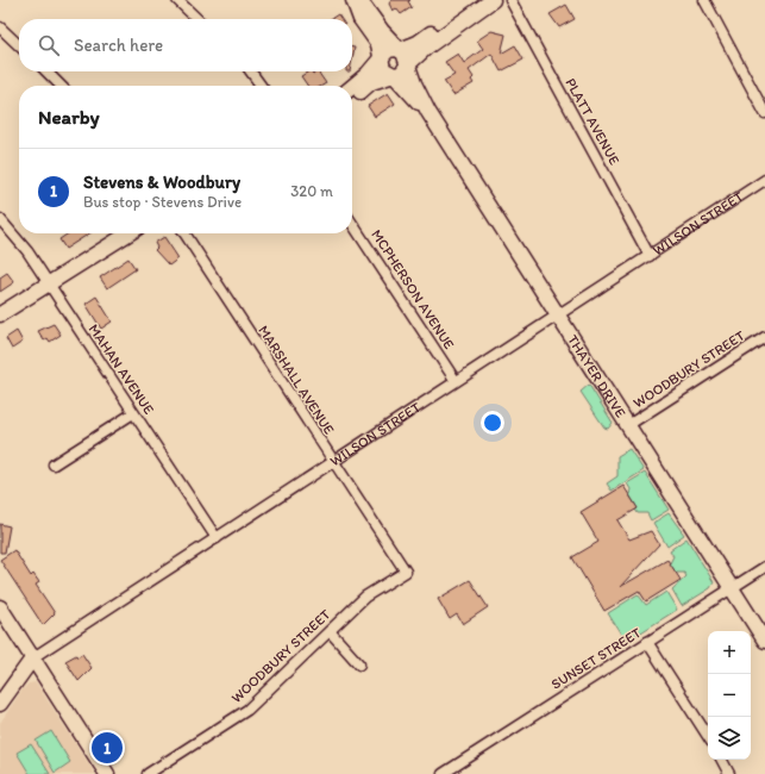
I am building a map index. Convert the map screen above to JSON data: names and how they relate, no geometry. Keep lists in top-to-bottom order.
{
  "streets": {
    "street": [
      "PLATT AVENUE",
      "WILSON STREET",
      "MCPHERSON AVENUE",
      "MAHAN AVENUE",
      "WOODBURY STREET",
      "THAYER DRIVE",
      "MARSHALL AVENUE",
      "SUNSET STREET"
    ]
  },
  "crossings": [
    ["PLATT AVENUE", "WILSON STREET"],
    ["WILSON STREET", "MCPHERSON AVENUE"],
    ["WILSON STREET", "MAHAN AVENUE"],
    ["WILSON STREET", "THAYER DRIVE"],
    ["WILSON STREET", "MARSHALL AVENUE"],
    ["WOODBURY STREET", "THAYER DRIVE"],
    ["WOODBURY STREET", "MARSHALL AVENUE"],
    ["THAYER DRIVE", "SUNSET STREET"]
  ],
  "page": {
    "search": "Search here",
    "heading": "Nearby",
    "list": [
      {
        "mark": "1",
        "name": "Stevens & Woodbury",
        "note": "Bus stop · Stevens Drive",
        "value": "320 m"
      }
    ],
    "map_buttons": ["+", "−"],
    "pins": "1"
  }
}
